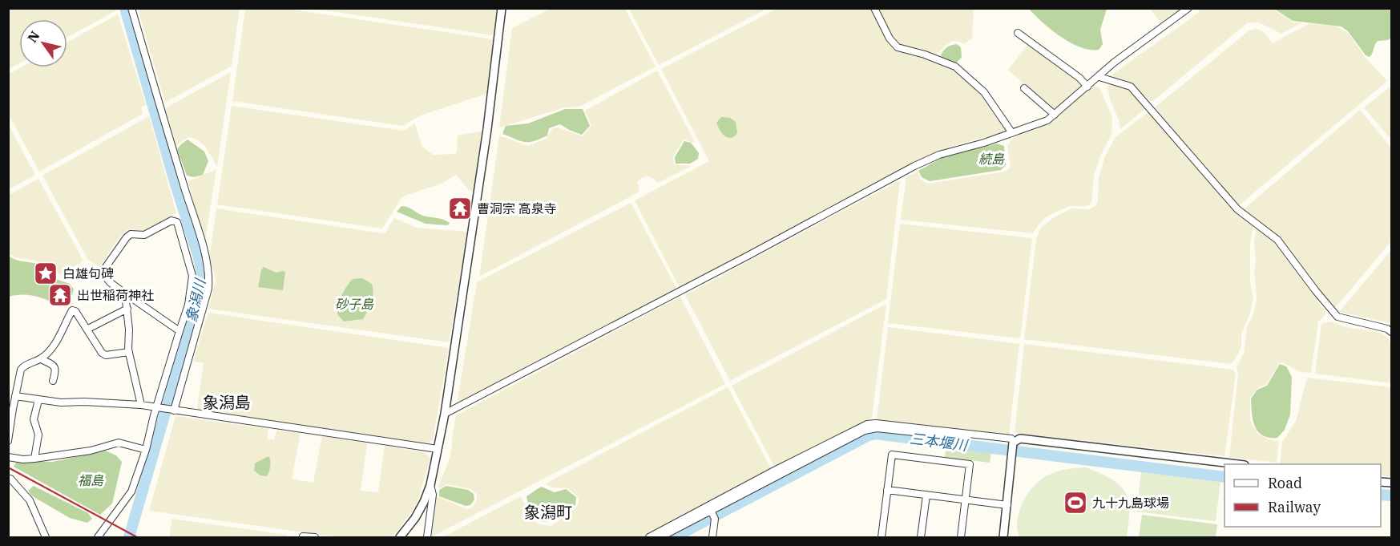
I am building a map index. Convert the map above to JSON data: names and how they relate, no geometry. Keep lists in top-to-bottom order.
{
  "districts": ["象潟島", "象潟町"],
  "water": ["象潟川", "三本堰川"],
  "parks": ["続島", "砂子島", "福島"],
  "places": {
    "temple": ["曹洞宗 高泉寺", "出世稲荷神社"],
    "place": ["白雄句碑"],
    "sports": ["九十九島球場"]
  },
  "legend": ["Road", "Railway"],
  "north": "top left"
}
